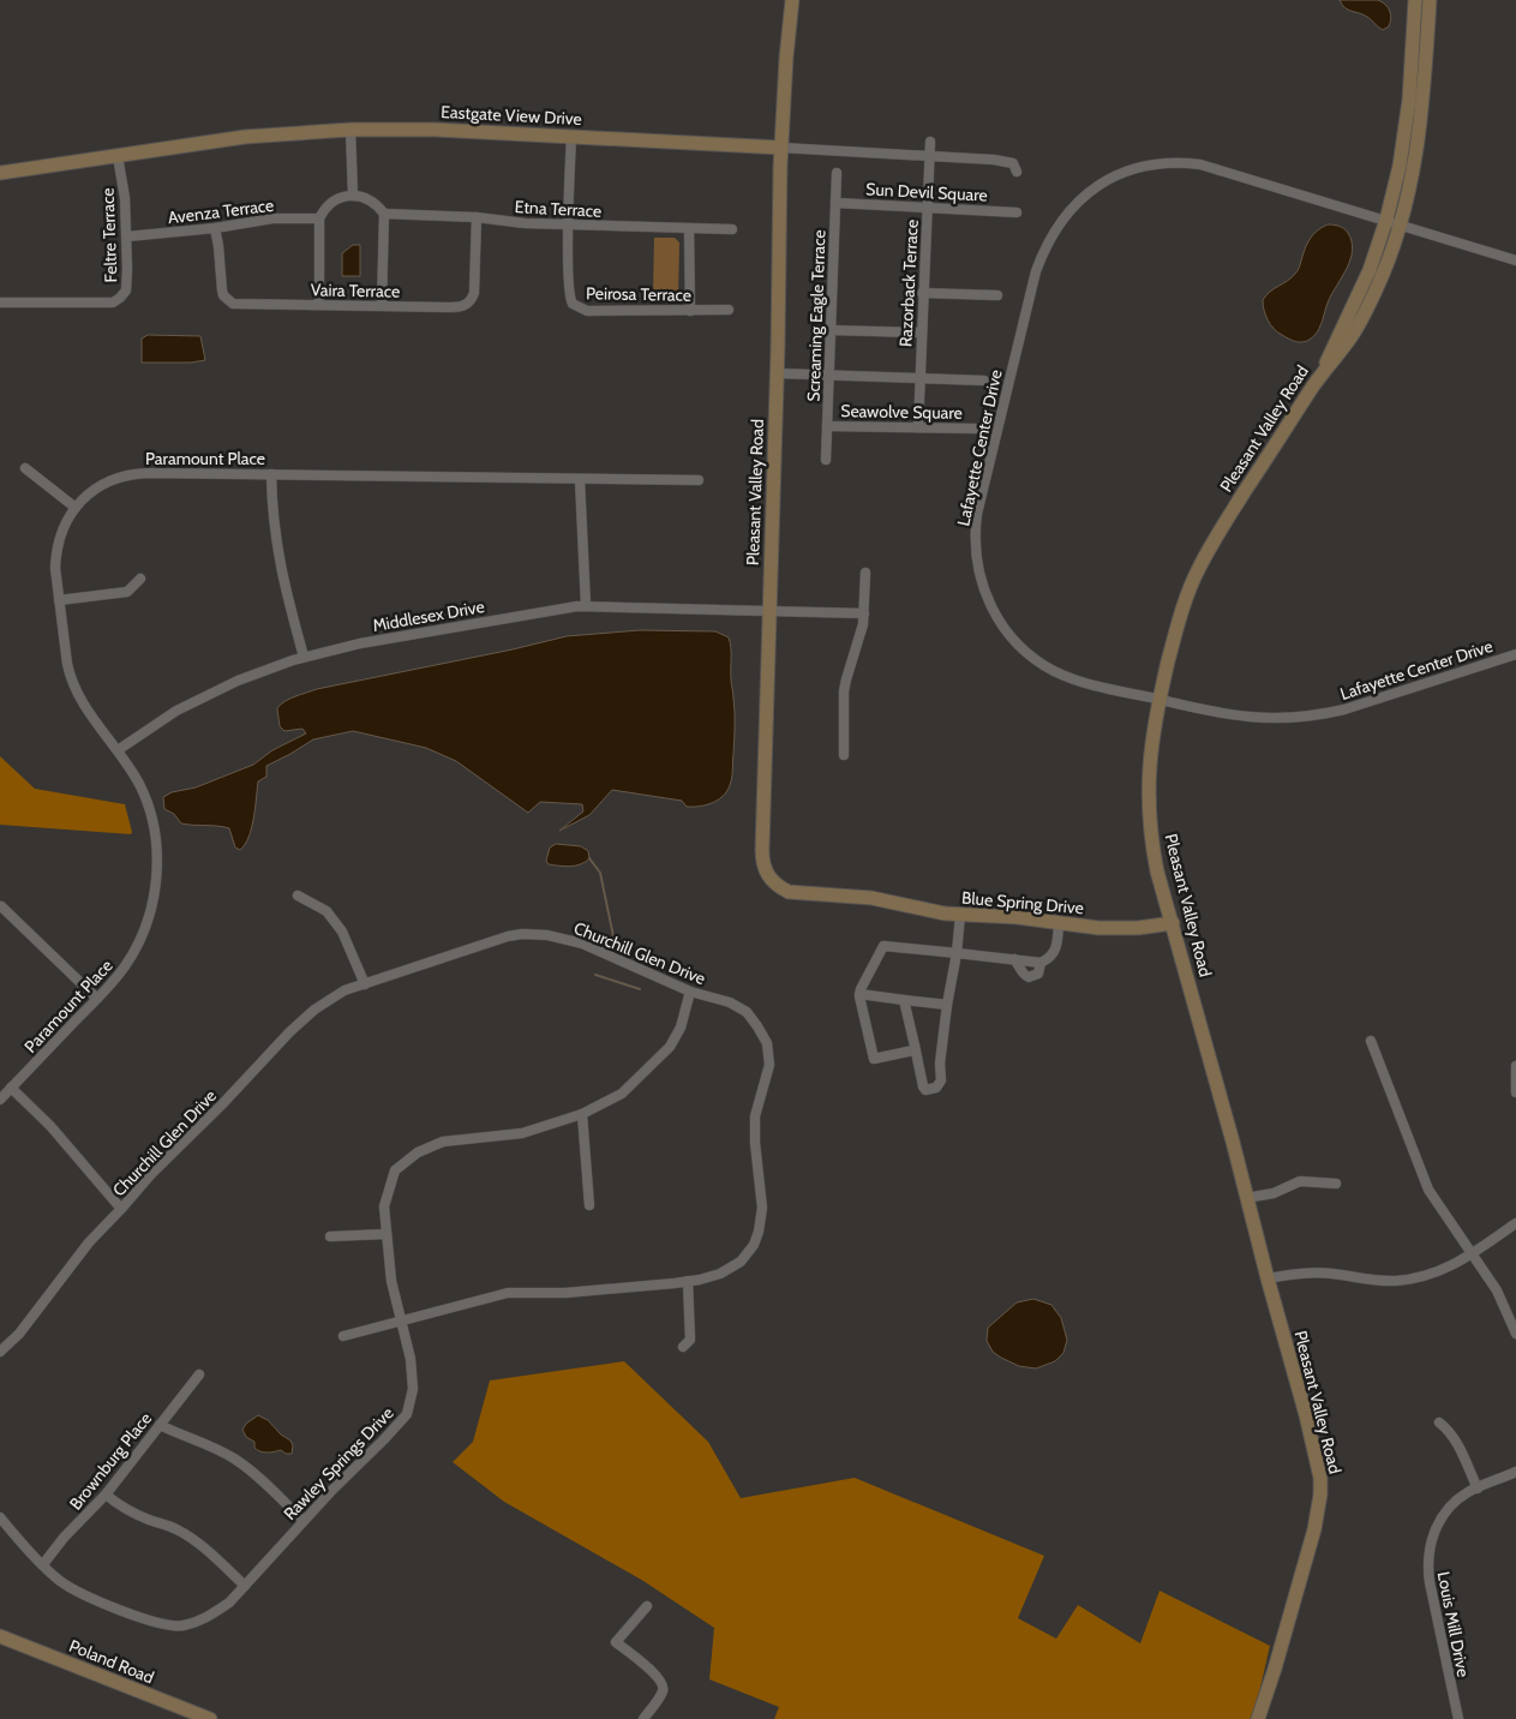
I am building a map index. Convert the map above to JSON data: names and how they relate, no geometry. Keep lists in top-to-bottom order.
{
  "streets": {
    "street": [
      "Eastgate View Drive",
      "Sun Devil Square",
      "Etna Terrace",
      "Avenza Terrace",
      "Feltre Terrace",
      "Razorback Terrace",
      "Vaira Terrace",
      "Peirosa Terrace",
      "Screaming Eagle Terrace",
      "Seawolve Square",
      "Pleasant Valley Road",
      "Lafayette Center Drive",
      "Paramount Place",
      "Middlesex Drive",
      "Blue Spring Drive",
      "Churchill Glen Drive",
      "Brownburg Place",
      "Rawley Springs Drive",
      "Louis Mill Drive",
      "Poland Road"
    ]
  },
  "crossings": [
    ["Eastgate View Drive", "Feltre Terrace"],
    ["Eastgate View Drive", "Razorback Terrace"],
    ["Eastgate View Drive", "Peirosa Terrace"],
    ["Eastgate View Drive", "Pleasant Valley Road"],
    ["Sun Devil Square", "Razorback Terrace"],
    ["Sun Devil Square", "Screaming Eagle Terrace"],
    ["Etna Terrace", "Vaira Terrace"],
    ["Etna Terrace", "Peirosa Terrace"],
    ["Avenza Terrace", "Feltre Terrace"],
    ["Avenza Terrace", "Vaira Terrace"],
    ["Razorback Terrace", "Seawolve Square"],
    ["Screaming Eagle Terrace", "Seawolve Square"],
    ["Pleasant Valley Road", "Lafayette Center Drive"],
    ["Pleasant Valley Road", "Middlesex Drive"],
    ["Pleasant Valley Road", "Blue Spring Drive"],
    ["Paramount Place", "Middlesex Drive"],
    ["Churchill Glen Drive", "Rawley Springs Drive"],
    ["Brownburg Place", "Rawley Springs Drive"]
  ]
}
